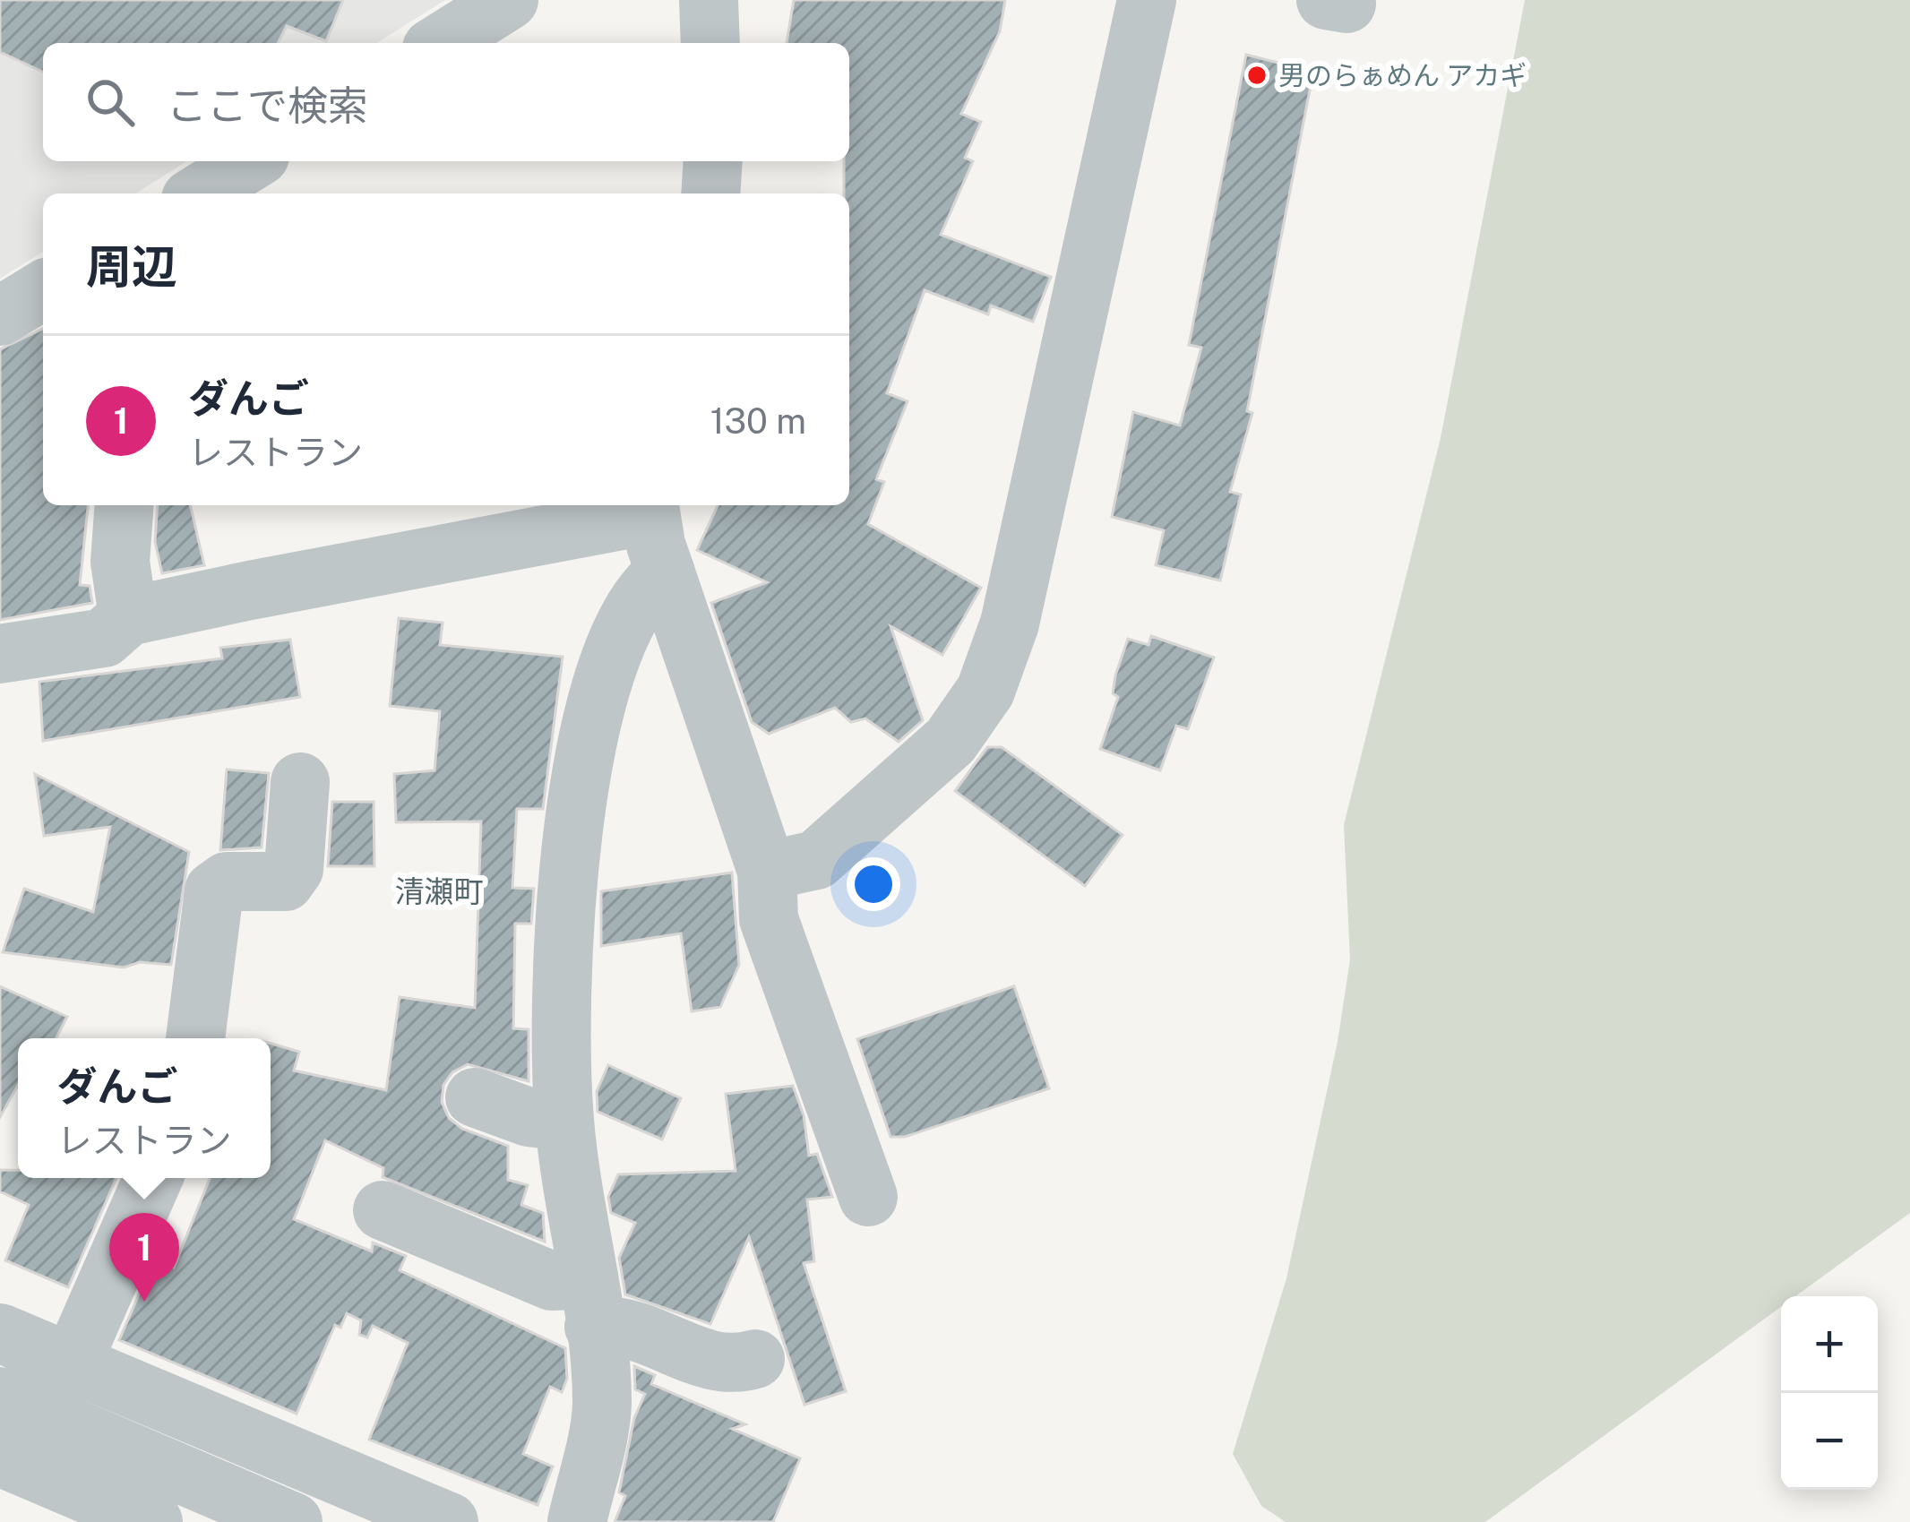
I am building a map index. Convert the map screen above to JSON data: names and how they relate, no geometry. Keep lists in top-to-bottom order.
{
  "districts": ["清瀬町"],
  "places": ["男のらぁめん アカギ"],
  "page": {
    "search": "ここで検索",
    "heading": "周辺",
    "list": [
      {
        "mark": "1",
        "name": "ダんご",
        "note": "レストラン",
        "value": "130 m"
      }
    ],
    "popup": ["ダんご", "レストラン"],
    "pins": "1",
    "map_buttons": ["+", "−"]
  }
}
